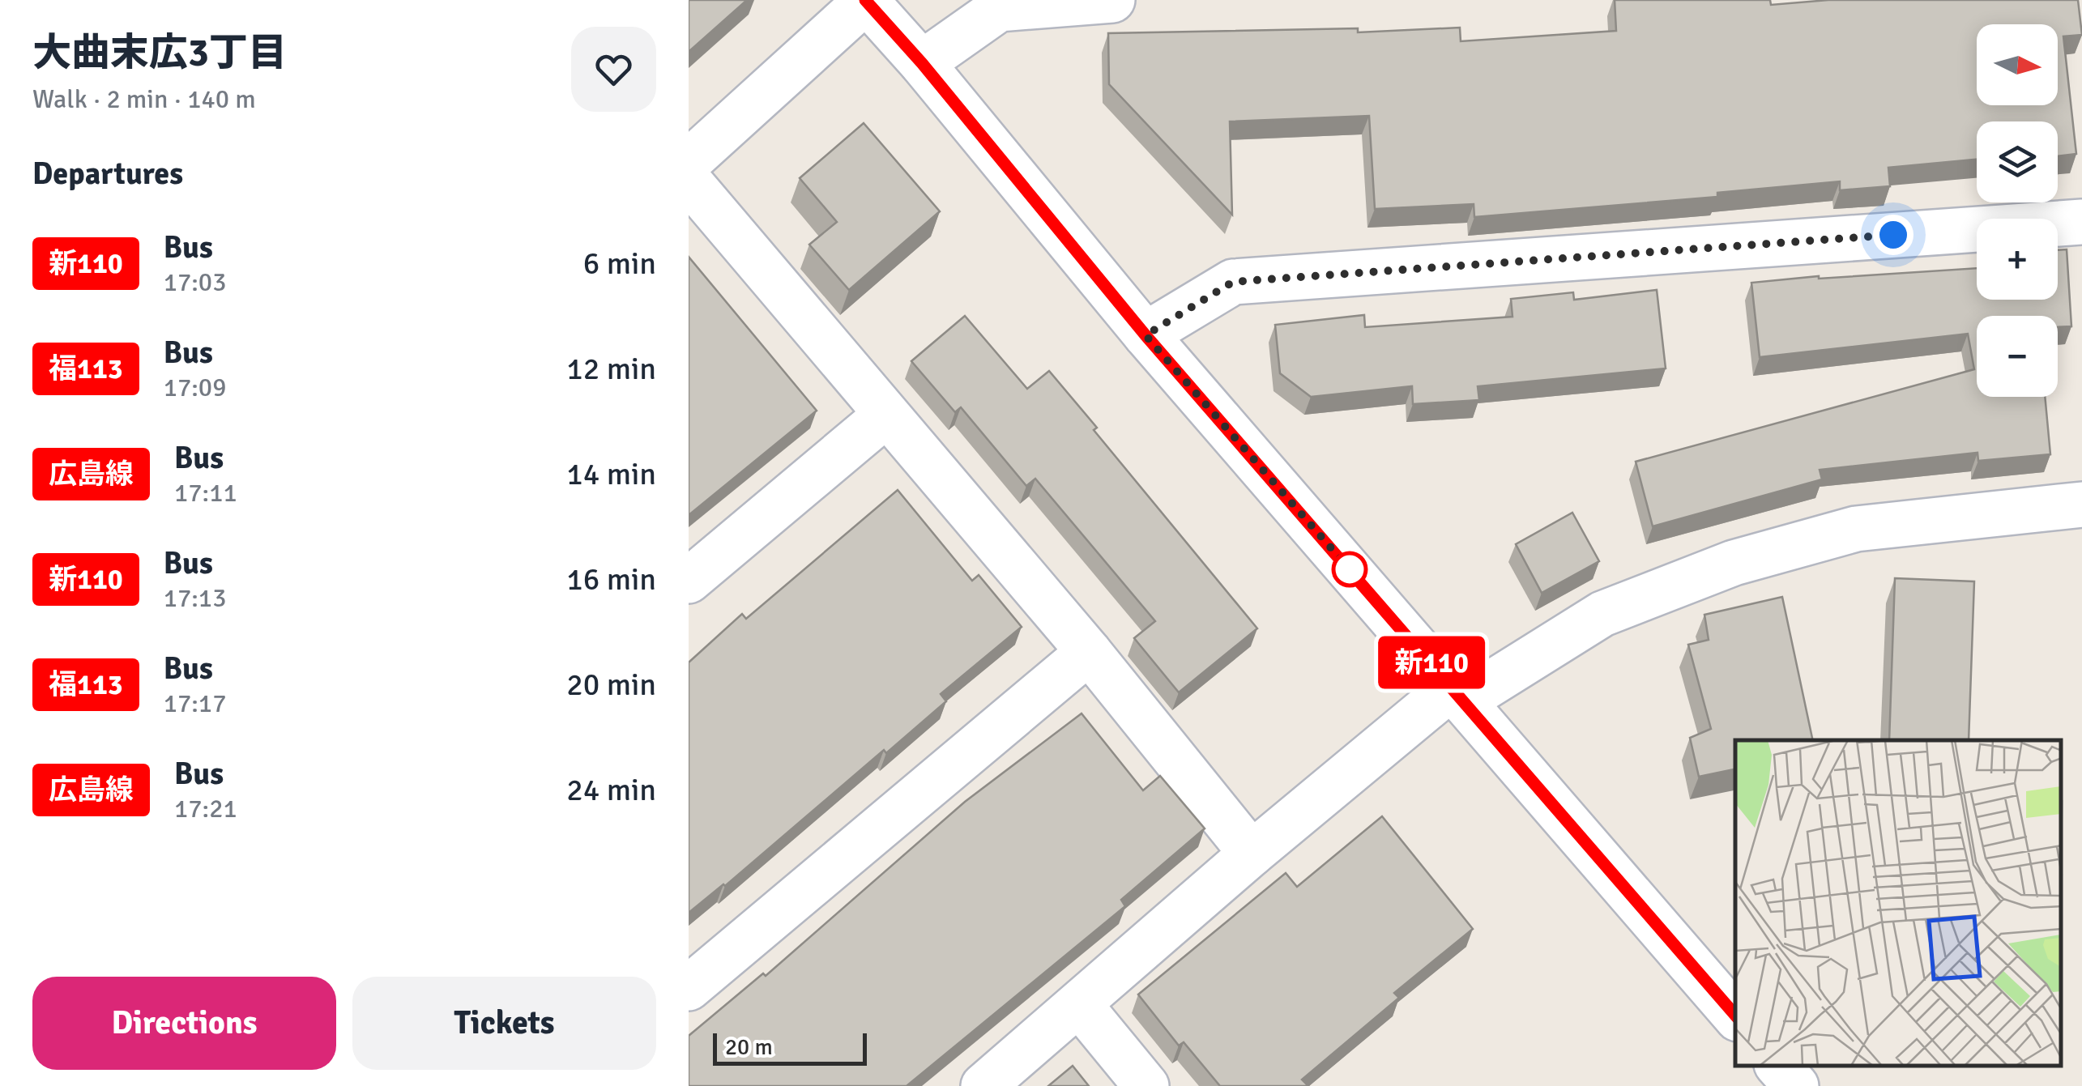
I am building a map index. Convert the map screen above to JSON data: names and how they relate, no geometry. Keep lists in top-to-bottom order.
{
  "lines": ["bus line 新110"],
  "scale_bar": "20 m",
  "north": "right",
  "page": {
    "heading": [
      ["大曲末広3丁目", "Walk · 2 min · 140 m"],
      "Departures"
    ],
    "on_map": "新110",
    "map_buttons": ["+", "−"],
    "list": [
      {
        "mark": "新110",
        "name": "Bus",
        "note": "17:03",
        "value": "6 min"
      },
      {
        "mark": "福113",
        "name": "Bus",
        "note": "17:09",
        "value": "12 min"
      },
      {
        "mark": "広島線",
        "name": "Bus",
        "note": "17:11",
        "value": "14 min"
      },
      {
        "mark": "新110",
        "name": "Bus",
        "note": "17:13",
        "value": "16 min"
      },
      {
        "mark": "福113",
        "name": "Bus",
        "note": "17:17",
        "value": "20 min"
      },
      {
        "mark": "広島線",
        "name": "Bus",
        "note": "17:21",
        "value": "24 min"
      }
    ],
    "buttons": ["Directions", "Tickets"],
    "scale": "20 m"
  }
}
